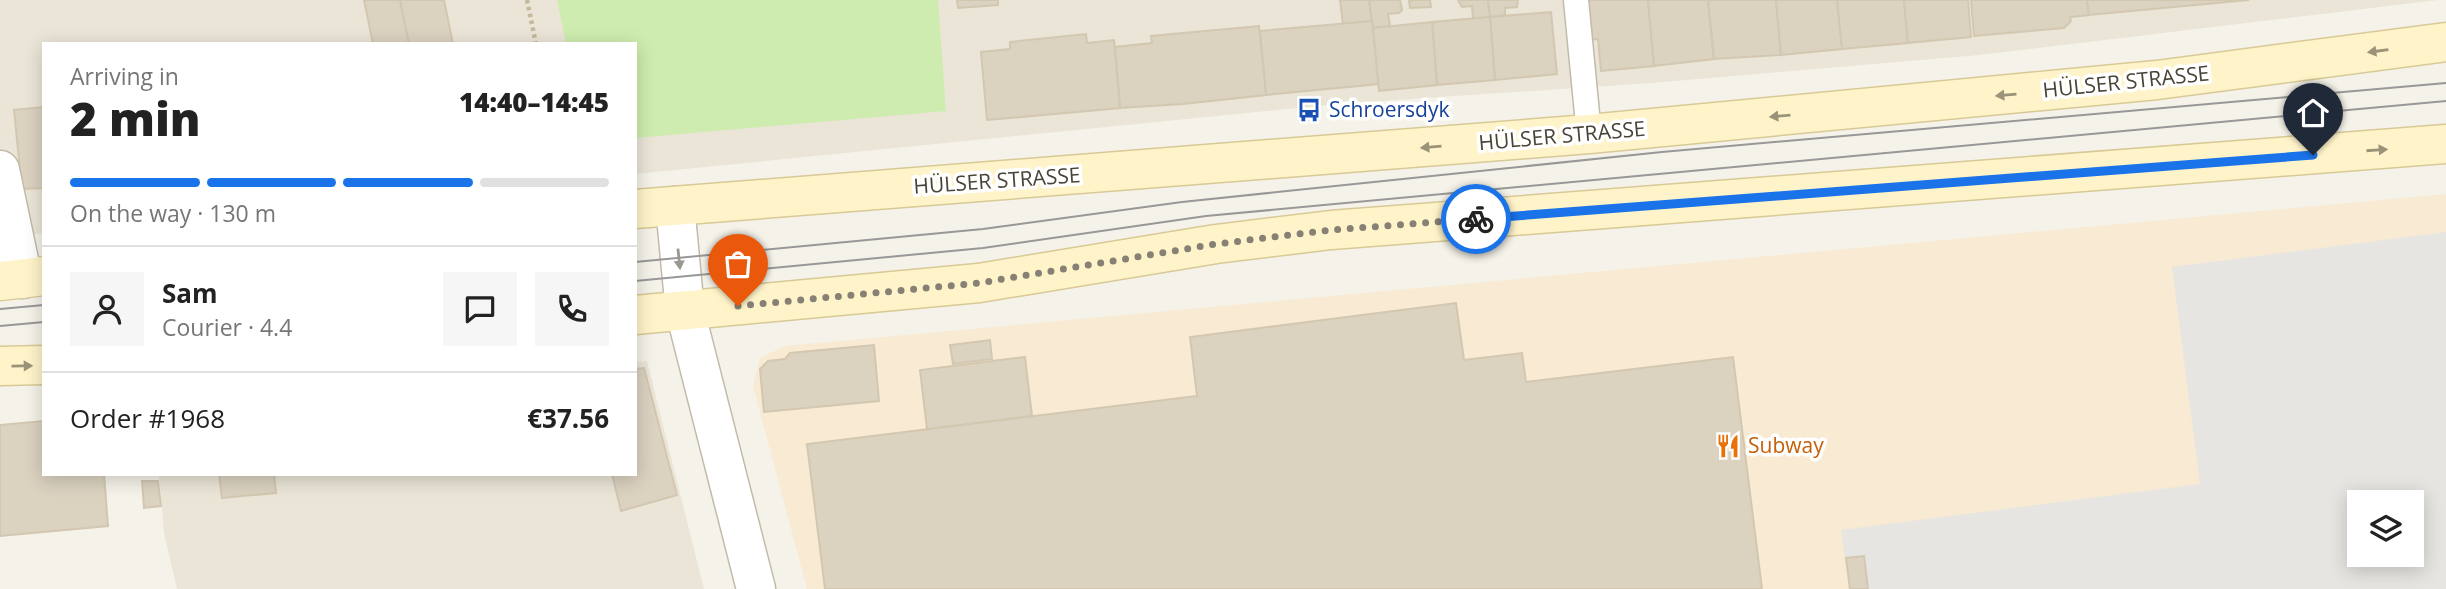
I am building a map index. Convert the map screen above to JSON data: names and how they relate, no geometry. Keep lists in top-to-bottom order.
{
  "streets": {
    "street": ["HÜLSER STRASSE"]
  },
  "places": {
    "bus stop": ["Schroersdyk"],
    "restaurant": ["Subway"]
  },
  "page": {
    "heading": ["2 min", "Arriving in", "14:40–14:45"],
    "panel": [
      "Sam",
      "Courier · 4.4",
      "Order #1968",
      "€37.56"
    ],
    "bar": "On the way · 130 m"
  }
}
